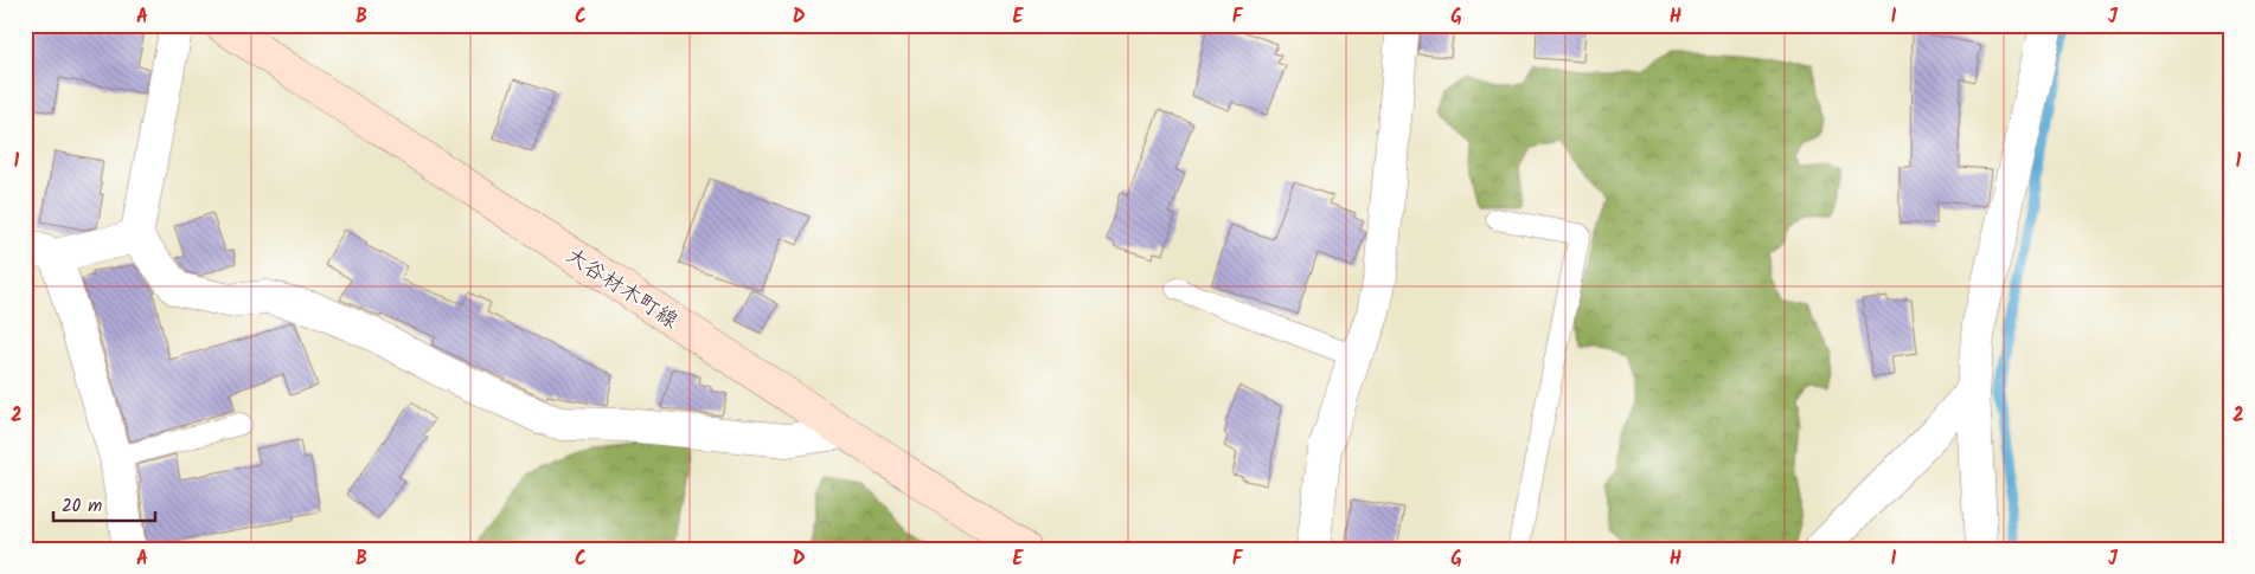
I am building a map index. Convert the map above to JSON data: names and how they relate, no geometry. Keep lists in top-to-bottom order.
{
  "streets": {
    "main road": ["大谷材木町線"]
  },
  "scale_bar": "20 m",
  "grid": {
    "columns": [
      "A",
      "B",
      "C",
      "D",
      "E",
      "F",
      "G",
      "H",
      "I",
      "J"
    ],
    "rows": ["1", "2"]
  }
}
